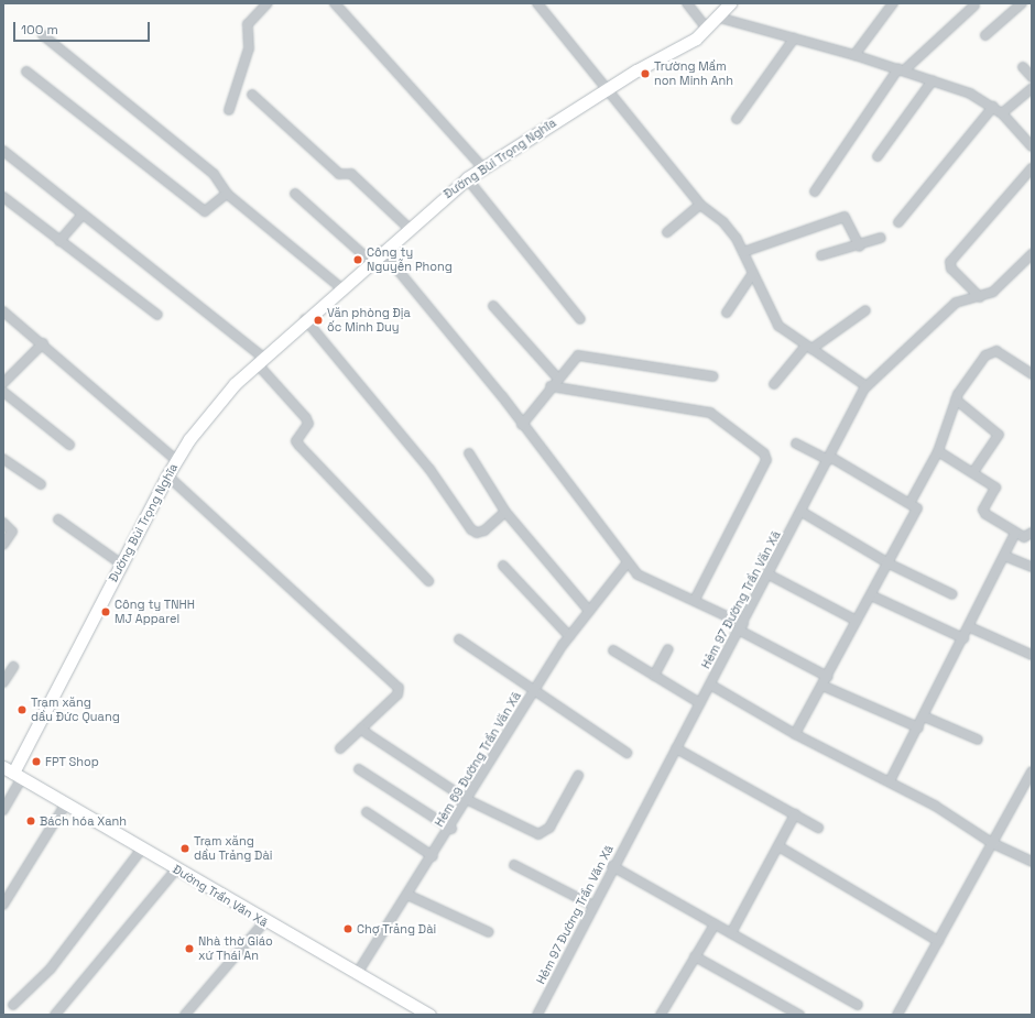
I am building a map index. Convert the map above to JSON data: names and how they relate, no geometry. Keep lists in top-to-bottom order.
{
  "streets": {
    "street": [
      "Đường Bùi Trọng Nghĩa",
      "Hẻm 97 Đường Trần Văn Xã",
      "Hẻm 69 Đường Trần Văn Xã",
      "Đường Trần Văn Xã"
    ]
  },
  "crossings": [
    ["Đường Bùi Trọng Nghĩa", "Đường Trần Văn Xã"],
    ["Hẻm 69 Đường Trần Văn Xã", "Đường Trần Văn Xã"]
  ],
  "places": [
    "Trường Mầm non Minh Anh",
    "Công ty Nguyễn Phong",
    "Văn phòng Địa ốc Minh Duy",
    "Công ty TNHH MJ Apparel",
    "Trạm xăng dầu Đức Quang",
    "FPT Shop",
    "Bách hóa Xanh",
    "Trạm xăng dầu Trảng Dài",
    "Chợ Trảng Dài",
    "Nhà thờ Giáo xứ Thái An"
  ],
  "scale_bar": "100 m"
}
